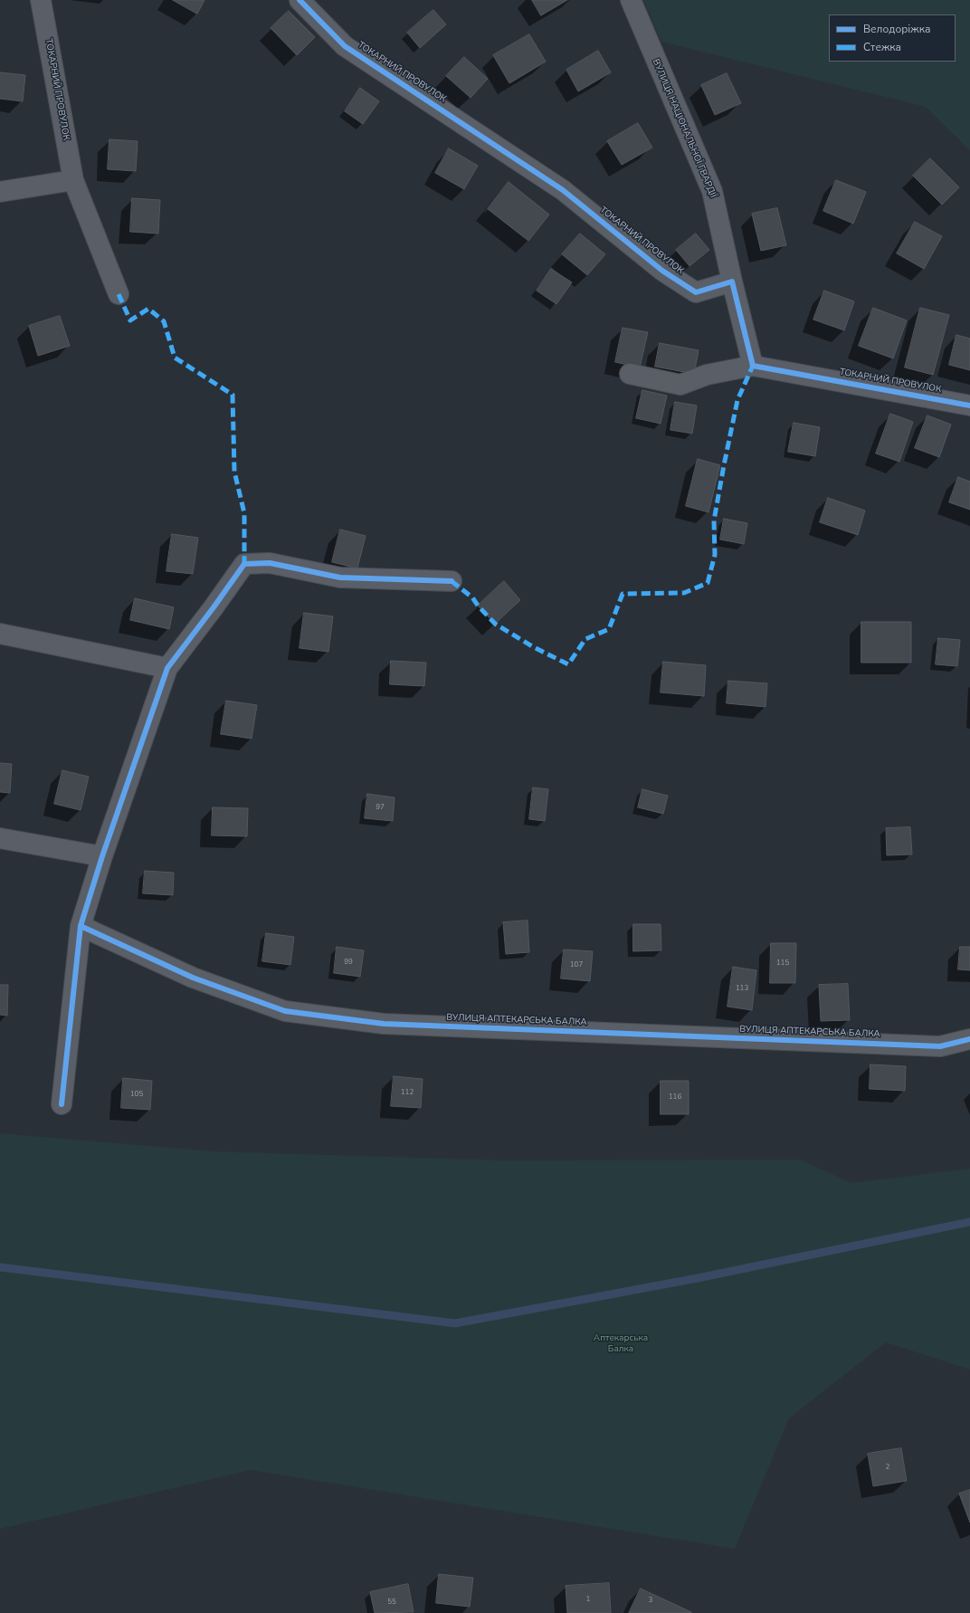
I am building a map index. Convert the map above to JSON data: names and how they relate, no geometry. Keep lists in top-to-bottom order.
{
  "streets": {
    "street": ["ТОКАРНИЙ ПРОВУЛОК", "ВУЛИЦЯ НАЦІОНАЛЬНОЇ ГВАРДІЇ", "ВУЛИЦЯ АПТЕКАРСЬКА БАЛКА"]
  },
  "crossings": [
    ["ТОКАРНИЙ ПРОВУЛОК", "ВУЛИЦЯ НАЦІОНАЛЬНОЇ ГВАРДІЇ"]
  ],
  "parks": ["Аптекарська Балка"],
  "house_numbers": [
    "97",
    "99",
    "115",
    "107",
    "113",
    "112",
    "105",
    "116",
    "2",
    "1",
    "3",
    "55"
  ],
  "legend": ["Велодоріжка", "Стежка"]
}
